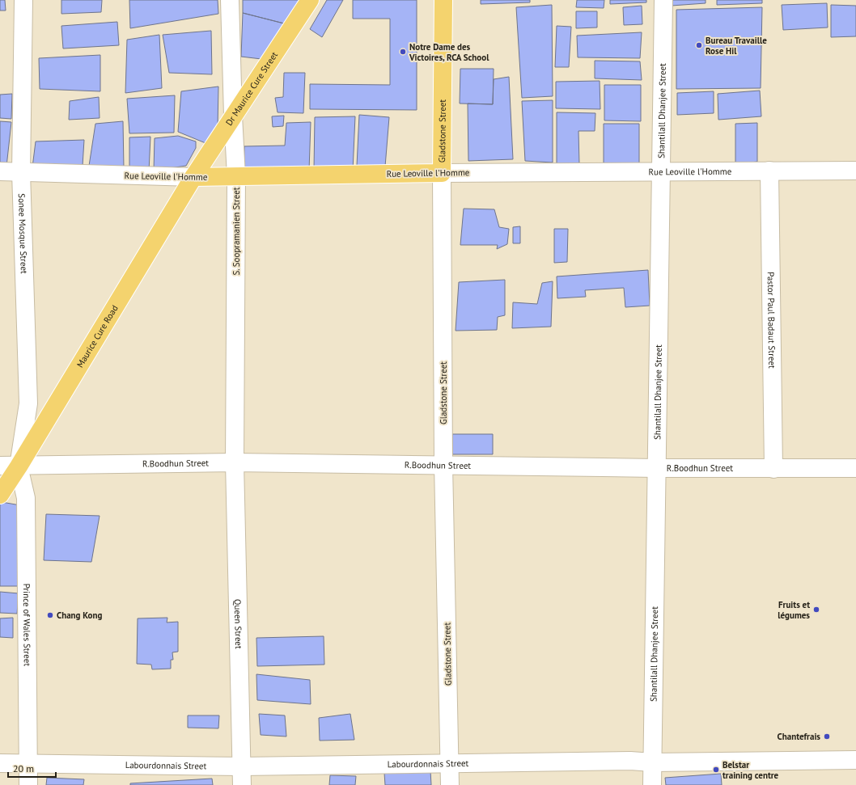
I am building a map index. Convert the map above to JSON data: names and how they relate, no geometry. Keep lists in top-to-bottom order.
{
  "streets": {
    "main road": [
      "Dr Maurice Cure Street",
      "Gladstone Street",
      "Rue Leoville l'Homme",
      "Maurice Cure Road"
    ],
    "street": [
      "Shantilall Dhanjee Street",
      "S. Soopramanien Street",
      "Sonee Mosque Street",
      "Pastor Paul Badaut Street",
      "R.Boodhun Street",
      "Queen Street",
      "Prince of Wales Street",
      "Labourdonnais Street"
    ]
  },
  "crossings": [
    ["Dr Maurice Cure Street", "Rue Leoville l'Homme"],
    ["Dr Maurice Cure Street", "S. Soopramanien Street"],
    ["Dr Maurice Cure Street", "Maurice Cure Road"],
    ["Shantilall Dhanjee Street", "Rue Leoville l'Homme"],
    ["Shantilall Dhanjee Street", "R.Boodhun Street"],
    ["Shantilall Dhanjee Street", "Labourdonnais Street"],
    ["Gladstone Street", "Rue Leoville l'Homme"],
    ["Gladstone Street", "R.Boodhun Street"],
    ["Gladstone Street", "Labourdonnais Street"],
    ["Rue Leoville l'Homme", "S. Soopramanien Street"],
    ["Rue Leoville l'Homme", "Sonee Mosque Street"],
    ["Rue Leoville l'Homme", "Pastor Paul Badaut Street"],
    ["Rue Leoville l'Homme", "Maurice Cure Road"],
    ["S. Soopramanien Street", "R.Boodhun Street"],
    ["S. Soopramanien Street", "Queen Street"],
    ["Sonee Mosque Street", "Maurice Cure Road"],
    ["Sonee Mosque Street", "R.Boodhun Street"],
    ["Sonee Mosque Street", "Prince of Wales Street"],
    ["Pastor Paul Badaut Street", "R.Boodhun Street"],
    ["Maurice Cure Road", "R.Boodhun Street"],
    ["Maurice Cure Road", "Prince of Wales Street"],
    ["R.Boodhun Street", "Queen Street"],
    ["R.Boodhun Street", "Prince of Wales Street"],
    ["Queen Street", "Labourdonnais Street"],
    ["Prince of Wales Street", "Labourdonnais Street"]
  ],
  "places": [
    "Bureau Travaille Rose Hil",
    "Notre Dame des Victoires, RCA School",
    "Fruits et légumes",
    "Chang Kong",
    "Chantefrais",
    "Belstar training centre"
  ],
  "scale_bar": "20 m"
}
